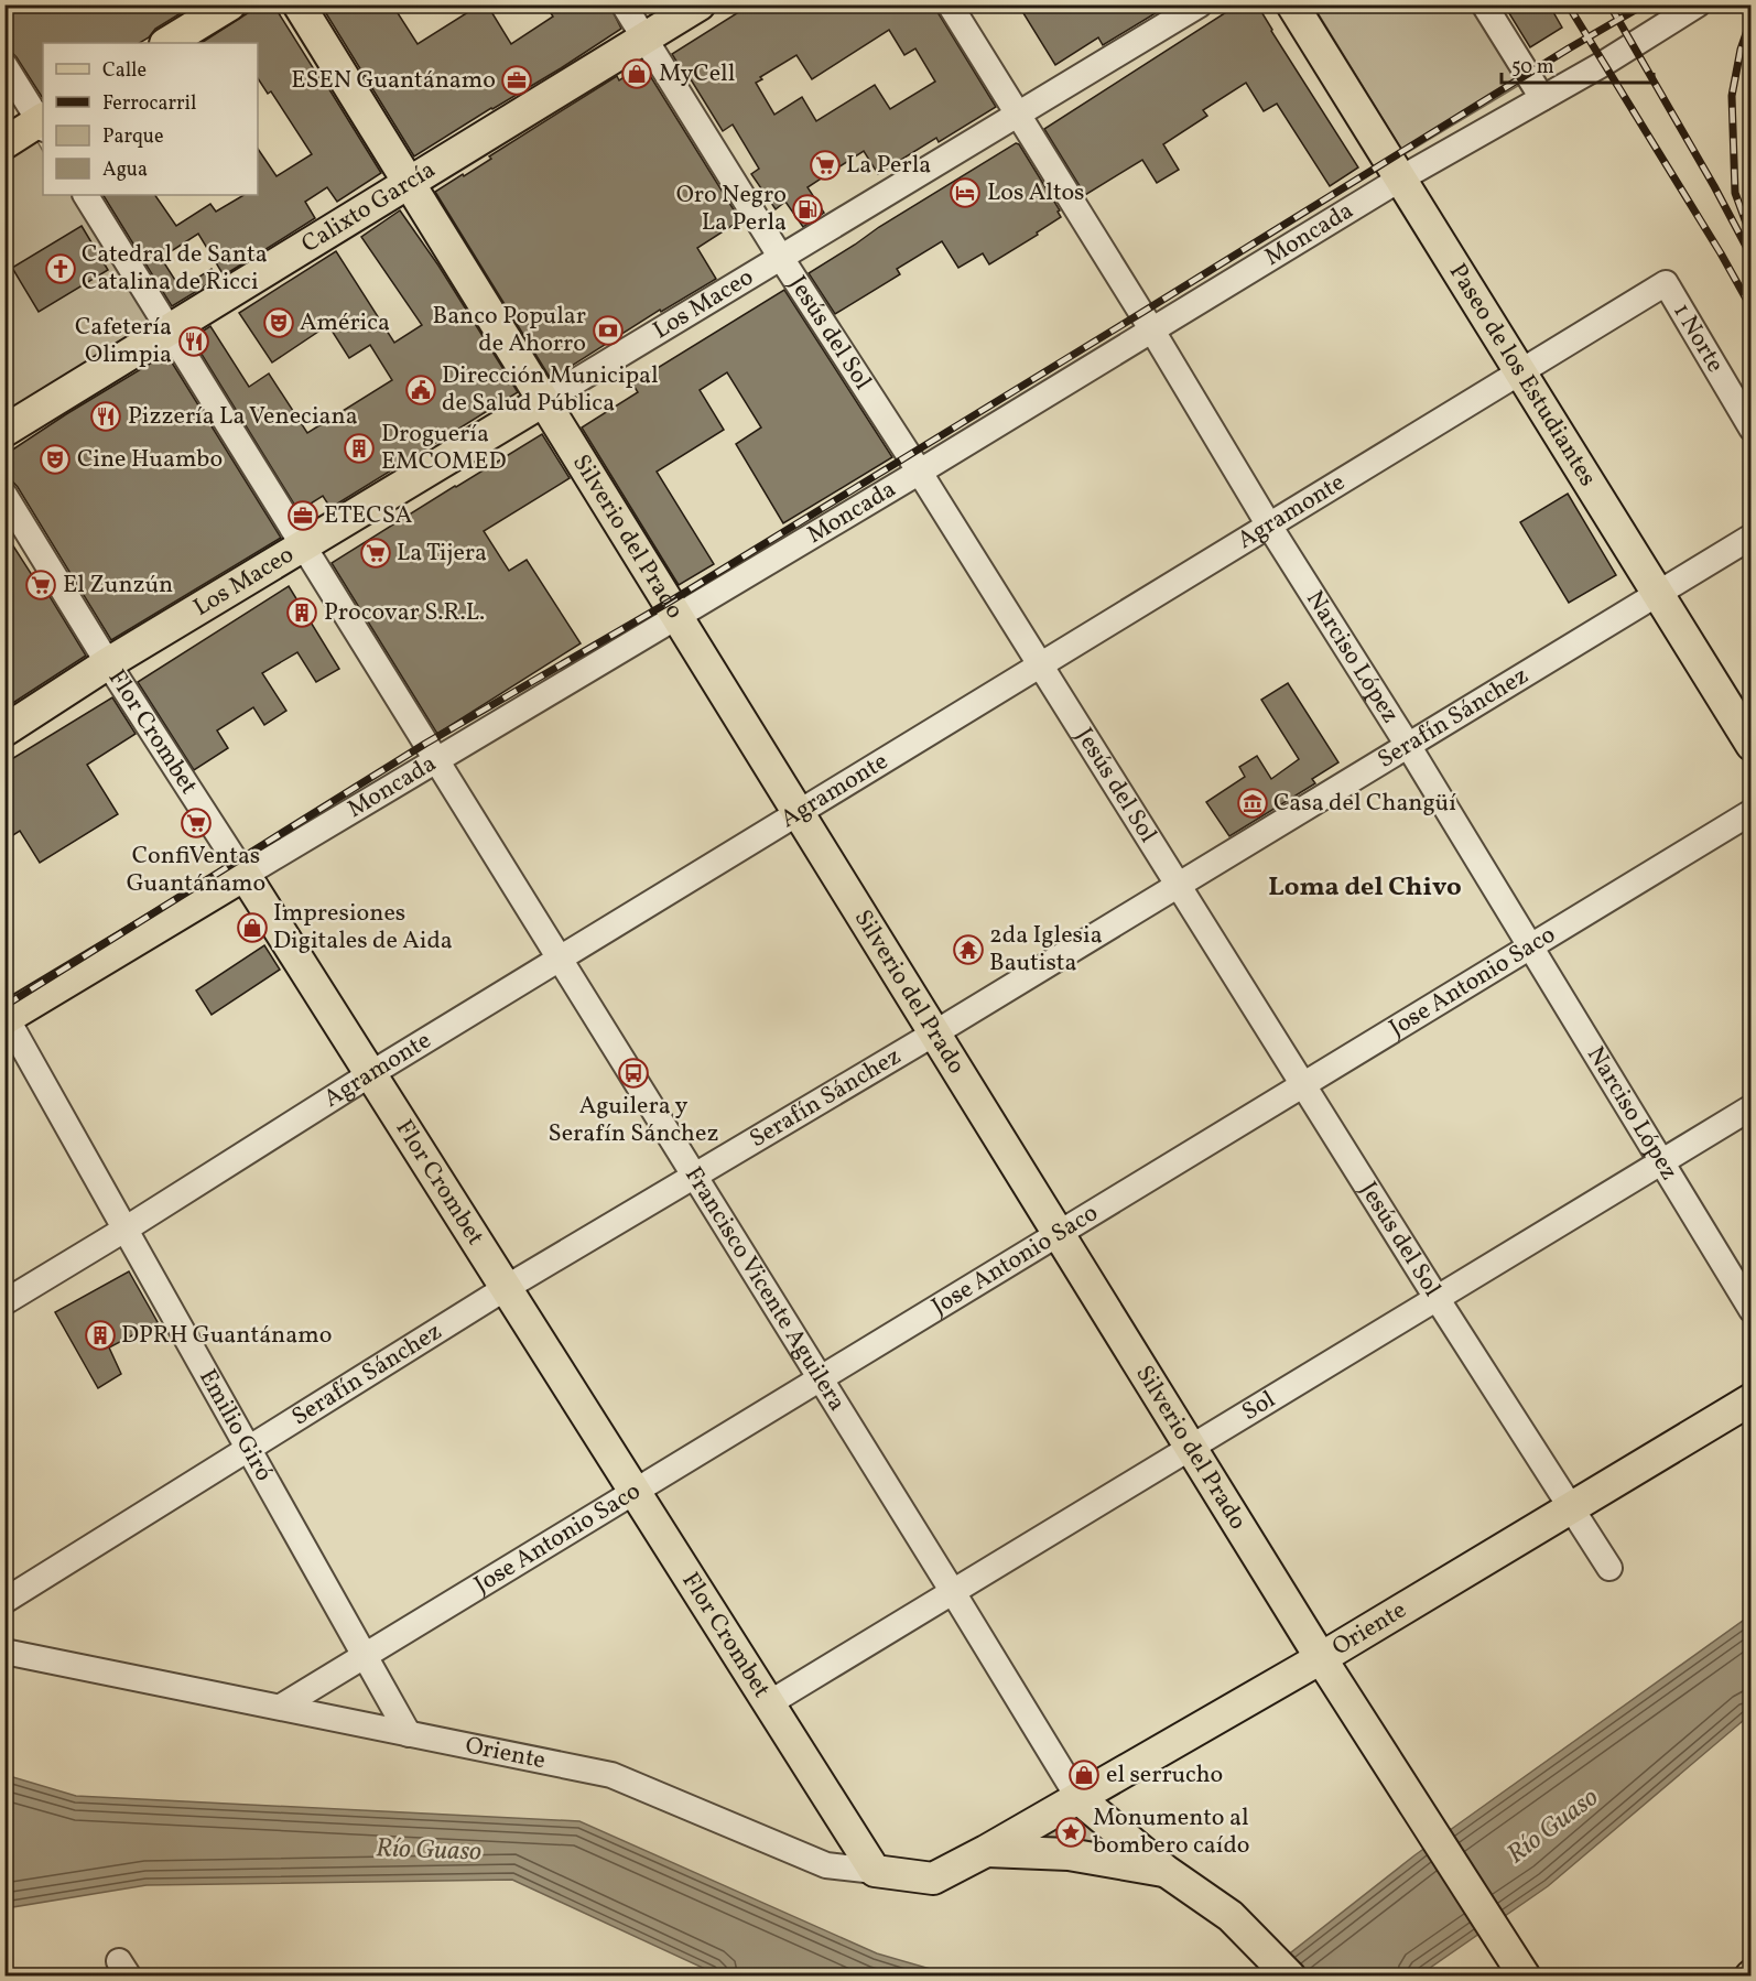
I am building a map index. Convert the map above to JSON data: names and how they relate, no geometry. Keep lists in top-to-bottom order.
{
  "streets": {
    "main road": [
      "Calixto García",
      "Moncada",
      "Los Maceo",
      "Paseo de los Estudiantes",
      "Silverio del Prado",
      "Flor Crombet",
      "Francisco Vicente Aguilera",
      "Oriente"
    ],
    "street": [
      "Jesús del Sol",
      "1 Norte",
      "Agramonte",
      "Narciso López",
      "Serafín Sánchez",
      "Jose Antonio Saco",
      "Sol",
      "Emilio Giró"
    ]
  },
  "crossings": [
    ["Calixto García", "Jesús del Sol"],
    ["Calixto García", "Silverio del Prado"],
    ["Calixto García", "Francisco Vicente Aguilera"],
    ["Moncada", "Jesús del Sol"],
    ["Moncada", "Paseo de los Estudiantes"],
    ["Moncada", "Silverio del Prado"],
    ["Moncada", "Narciso López"],
    ["Moncada", "Flor Crombet"],
    ["Moncada", "Francisco Vicente Aguilera"],
    ["Moncada", "Emilio Giró"],
    ["Los Maceo", "Jesús del Sol"],
    ["Los Maceo", "Silverio del Prado"],
    ["Los Maceo", "Narciso López"],
    ["Los Maceo", "Flor Crombet"],
    ["Los Maceo", "Francisco Vicente Aguilera"],
    ["Jesús del Sol", "Agramonte"],
    ["Jesús del Sol", "Serafín Sánchez"],
    ["Jesús del Sol", "Jose Antonio Saco"],
    ["Jesús del Sol", "Sol"],
    ["Jesús del Sol", "Oriente"],
    ["1 Norte", "Agramonte"],
    ["Paseo de los Estudiantes", "Agramonte"],
    ["Paseo de los Estudiantes", "Serafín Sánchez"],
    ["Agramonte", "Silverio del Prado"],
    ["Agramonte", "Narciso López"],
    ["Agramonte", "Flor Crombet"],
    ["Agramonte", "Francisco Vicente Aguilera"],
    ["Agramonte", "Emilio Giró"],
    ["Silverio del Prado", "Serafín Sánchez"],
    ["Silverio del Prado", "Jose Antonio Saco"],
    ["Silverio del Prado", "Sol"],
    ["Silverio del Prado", "Oriente"],
    ["Narciso López", "Serafín Sánchez"],
    ["Narciso López", "Jose Antonio Saco"],
    ["Narciso López", "Sol"],
    ["Serafín Sánchez", "Flor Crombet"],
    ["Serafín Sánchez", "Francisco Vicente Aguilera"],
    ["Serafín Sánchez", "Emilio Giró"],
    ["Flor Crombet", "Jose Antonio Saco"],
    ["Flor Crombet", "Sol"],
    ["Flor Crombet", "Oriente"],
    ["Jose Antonio Saco", "Francisco Vicente Aguilera"],
    ["Jose Antonio Saco", "Emilio Giró"],
    ["Jose Antonio Saco", "Oriente"],
    ["Francisco Vicente Aguilera", "Sol"],
    ["Francisco Vicente Aguilera", "Oriente"],
    ["Emilio Giró", "Oriente"]
  ],
  "districts": ["Loma del Chivo"],
  "water": ["Río Guaso"],
  "places": {
    "shop": ["MyCell", "Impresiones Digitales de Aida", "el serrucho"],
    "office": ["ESEN Guantánamo", "ETECSA"],
    "supermarket": [
      "La Perla",
      "La Tijera",
      "El Zunzún",
      "ConfiVentas Guantánamo"
    ],
    "hotel": ["Los Altos"],
    "fuel station": ["Oro Negro La Perla"],
    "church": ["Catedral de Santa Catalina de Ricci"],
    "theatre": ["América", "Cine Huambo"],
    "bank": ["Banco Popular de Ahorro"],
    "restaurant": ["Cafetería Olimpia", "Pizzería La Veneciana"],
    "public building": ["Dirección Municipal de Salud Pública"],
    "building": ["Droguería EMCOMED", "Procovar S.R.L.", "DPRH Guantánamo"],
    "museum": ["Casa del Changüí"],
    "temple": ["2da Iglesia Bautista"],
    "bus stop": ["Aguilera y Serafín Sánchez"],
    "place": ["Monumento al bombero caído"]
  },
  "legend": [
    "Calle",
    "Ferrocarril",
    "Parque",
    "Agua"
  ],
  "scale_bar": "50 m"
}
